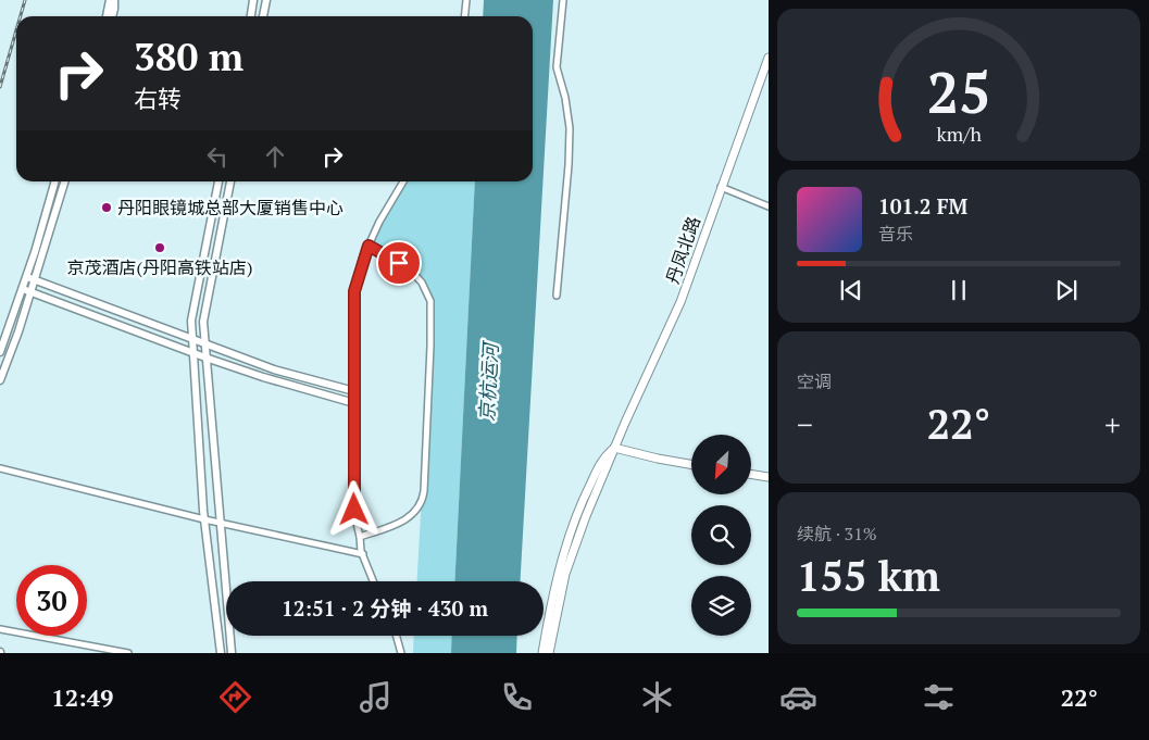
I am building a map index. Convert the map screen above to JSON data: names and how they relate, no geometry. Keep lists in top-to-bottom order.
{
  "streets": {
    "main road": ["丹凤北路"]
  },
  "water": ["京杭运河"],
  "places": ["丹阳眼镜城总部大厦销售中心", "京茂酒店(丹阳高铁站店)"],
  "north": "bottom left",
  "page": {
    "turn": ["380 m", "右转"],
    "song": ["101.2 FM", "音乐"],
    "tile": [
      "空调",
      ["续航 · 31%", "155 km"]
    ],
    "heat": ["−", "22°", "+"],
    "limit": "30",
    "trip": "12:51 · 2 分钟 · 430 m",
    "tabs": ["12:49", "22°"],
    "gauge": ["25", "km/h"]
  }
}
